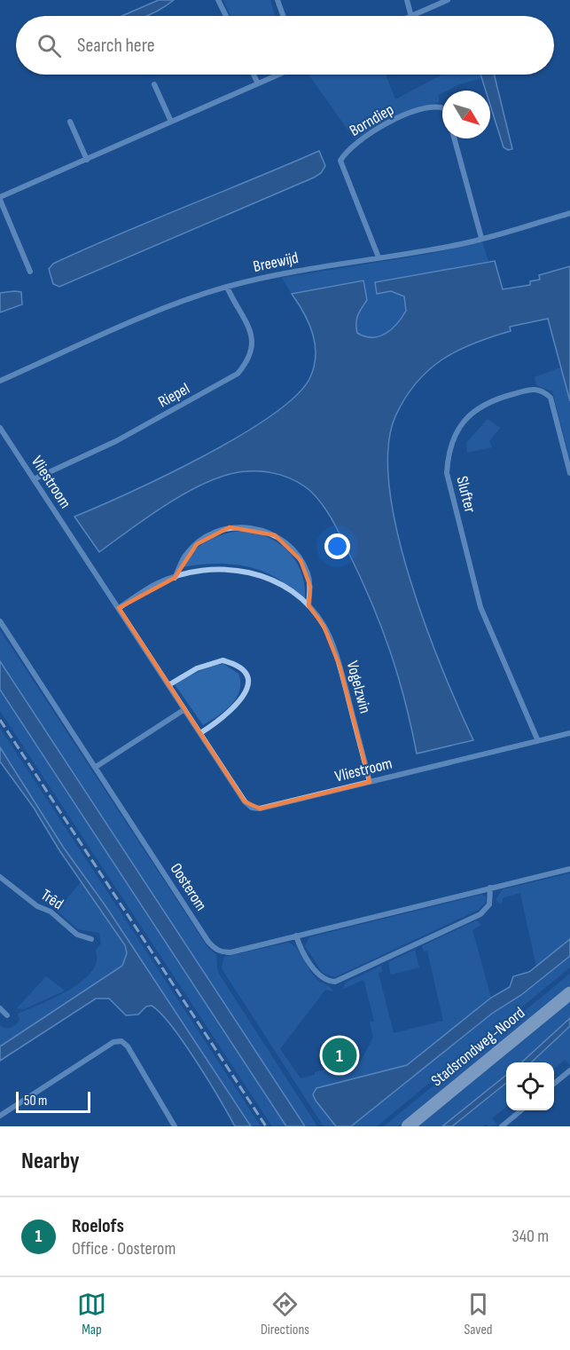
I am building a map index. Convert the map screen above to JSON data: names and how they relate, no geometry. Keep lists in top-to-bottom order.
{
  "streets": {
    "main road": ["Stadsrondweg-Noord"],
    "street": [
      "Borndiep",
      "Breewijd",
      "Riepel",
      "Vliestroom",
      "Slufter",
      "Vogelzwin",
      "Oosterom",
      "Trêd"
    ]
  },
  "crossings": [
    ["Borndiep", "Breewijd"],
    ["Breewijd", "Riepel"],
    ["Riepel", "Vliestroom"],
    ["Vliestroom", "Slufter"],
    ["Vliestroom", "Vogelzwin"]
  ],
  "scale_bar": "50 m",
  "north": "bottom right",
  "page": {
    "search": "Search here",
    "pins": "1",
    "scale": "50 m",
    "heading": "Nearby",
    "list": [
      {
        "mark": "1",
        "name": "Roelofs",
        "note": "Office · Oosterom",
        "value": "340 m"
      }
    ],
    "nav": ["Map", "Directions", "Saved"]
  }
}
